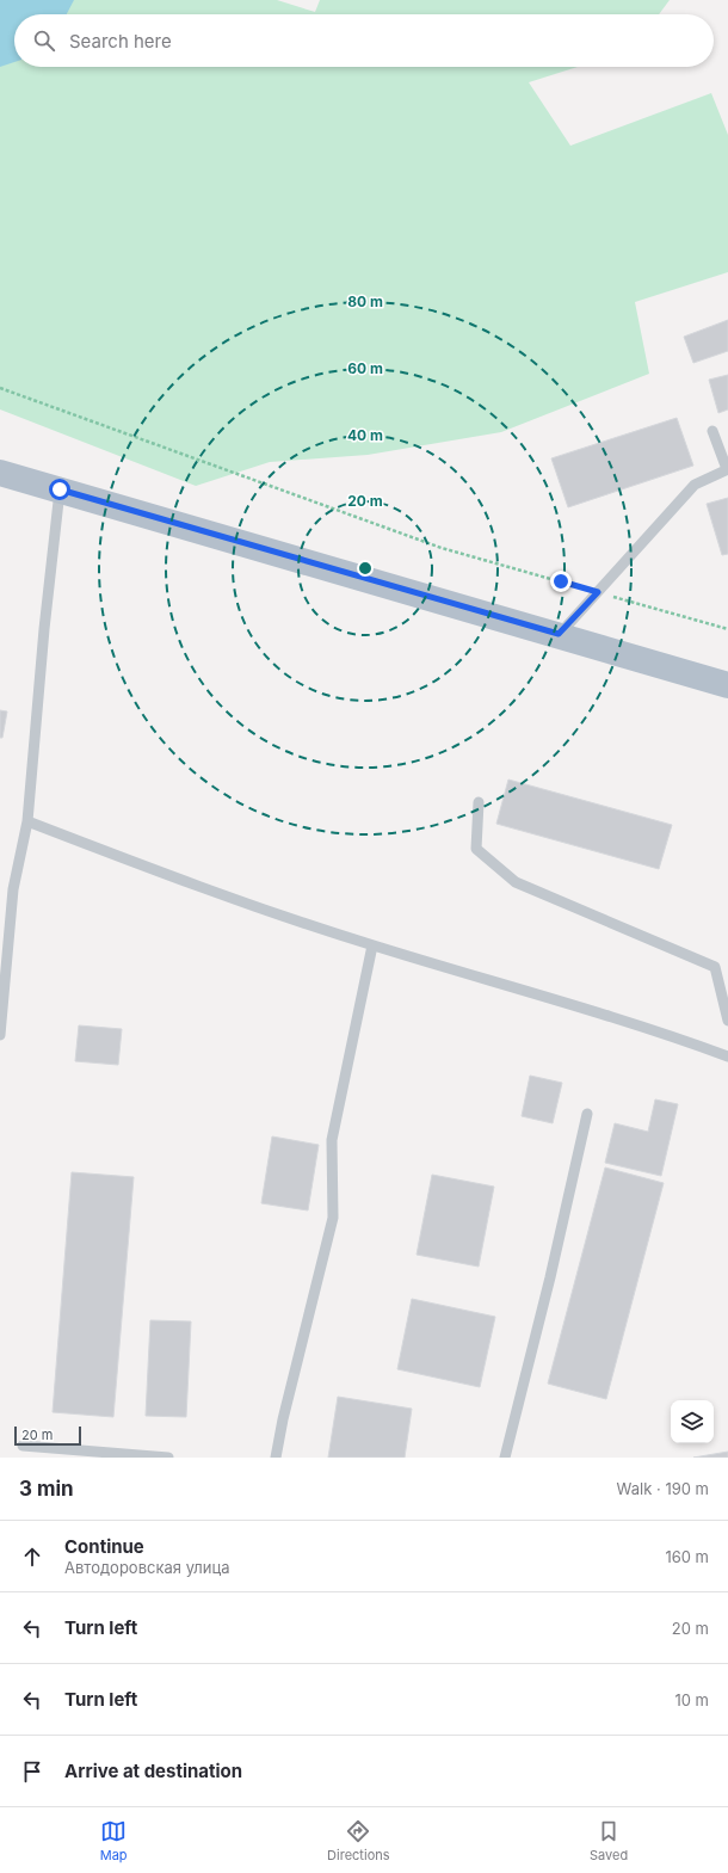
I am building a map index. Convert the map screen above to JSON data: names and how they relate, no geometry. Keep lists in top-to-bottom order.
{
  "scale_bar": "20 m",
  "page": {
    "search": "Search here",
    "scale": "20 m",
    "heading": ["3 min", "Walk · 190 m"],
    "list": [
      ["Continue", "Автодоровская улица", "160 m"],
      ["Turn left", "20 m"],
      ["Turn left", "10 m"],
      "Arrive at destination"
    ],
    "nav": ["Map", "Directions", "Saved"]
  },
  "rings": [
    "80 m",
    "60 m",
    "40 m",
    "20 m"
  ]
}
